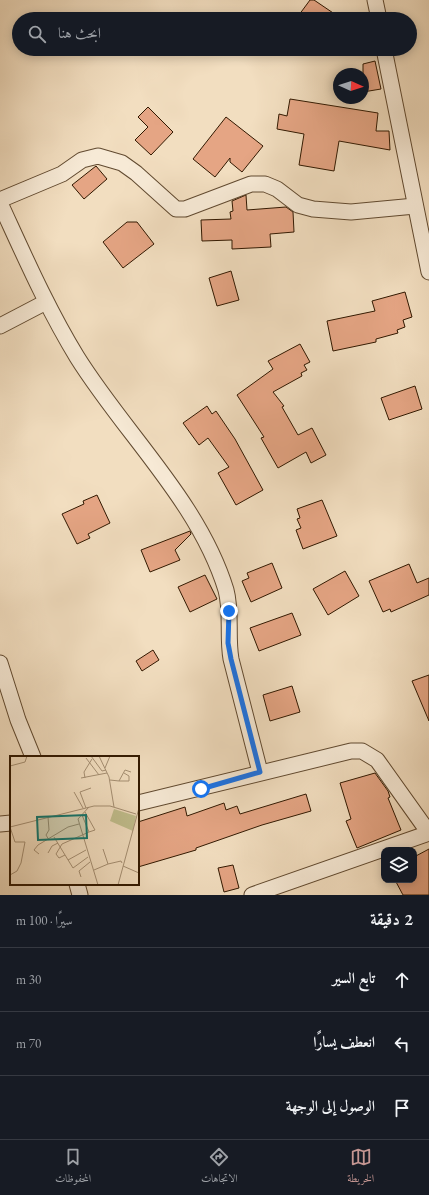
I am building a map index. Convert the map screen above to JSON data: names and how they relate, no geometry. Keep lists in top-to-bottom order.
{
  "north": "right",
  "page": {
    "search": "ابحث هنا",
    "heading": ["2 دقيقة", "سيرًا · 100 m"],
    "list": [
      ["تابع السير", "30 m"],
      ["انعطف يسارًا", "70 m"],
      "الوصول إلى الوجهة"
    ],
    "nav": ["الخريطة", "الاتجاهات", "المحفوظات"]
  }
}
